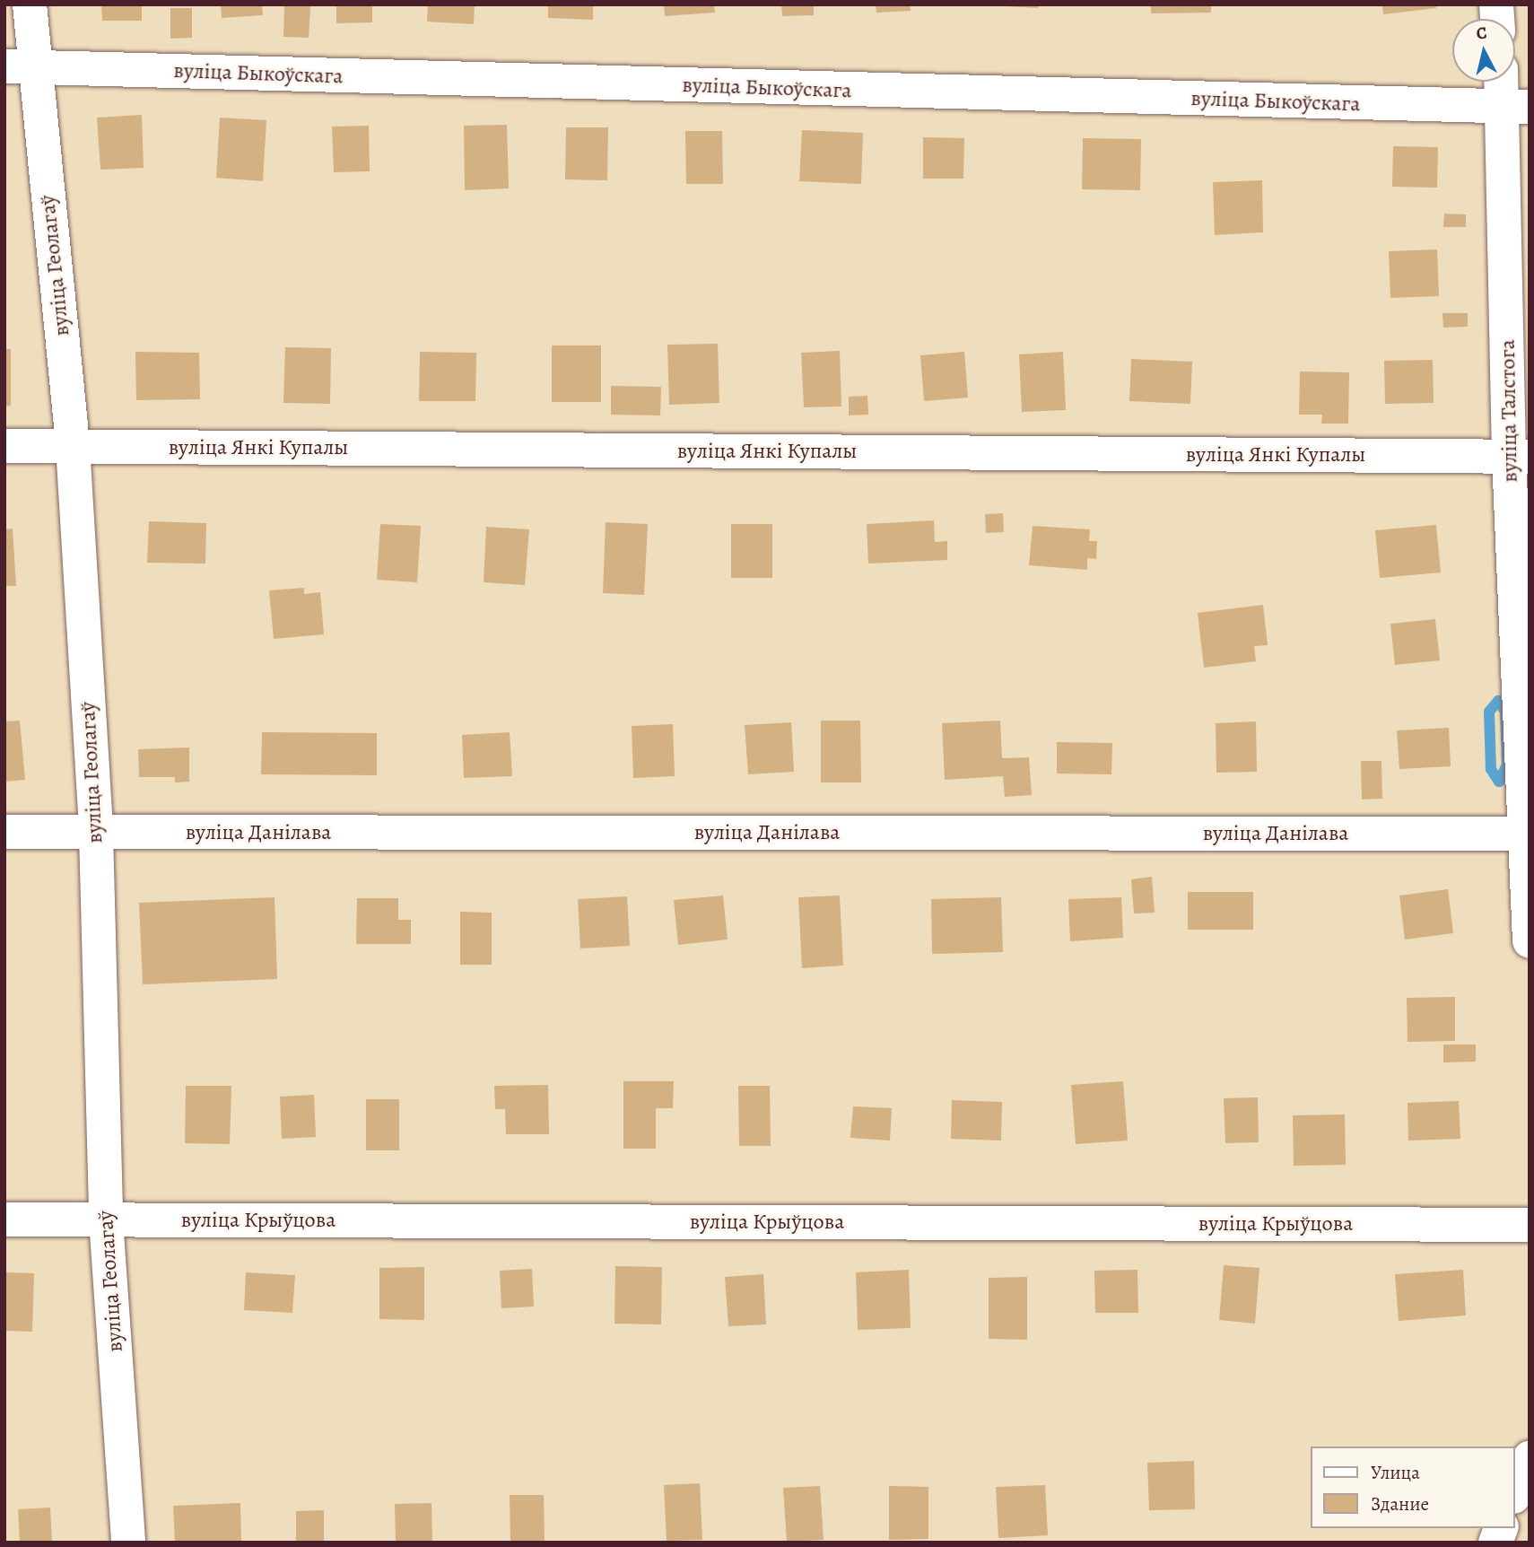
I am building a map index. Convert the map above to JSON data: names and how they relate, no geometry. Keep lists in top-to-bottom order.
{
  "streets": {
    "street": [
      "вуліца Быкоўскага",
      "вуліца Геолагаў",
      "вуліца Талстога",
      "вуліца Янкі Купалы",
      "вуліца Данілава",
      "вуліца Крыўцова"
    ]
  },
  "crossings": [
    ["вуліца Быкоўскага", "вуліца Геолагаў"],
    ["вуліца Быкоўскага", "вуліца Талстога"],
    ["вуліца Геолагаў", "вуліца Янкі Купалы"],
    ["вуліца Геолагаў", "вуліца Данілава"],
    ["вуліца Геолагаў", "вуліца Крыўцова"],
    ["вуліца Талстога", "вуліца Янкі Купалы"],
    ["вуліца Талстога", "вуліца Данілава"]
  ],
  "legend": ["Улица", "Здание"],
  "north": "top"
}
